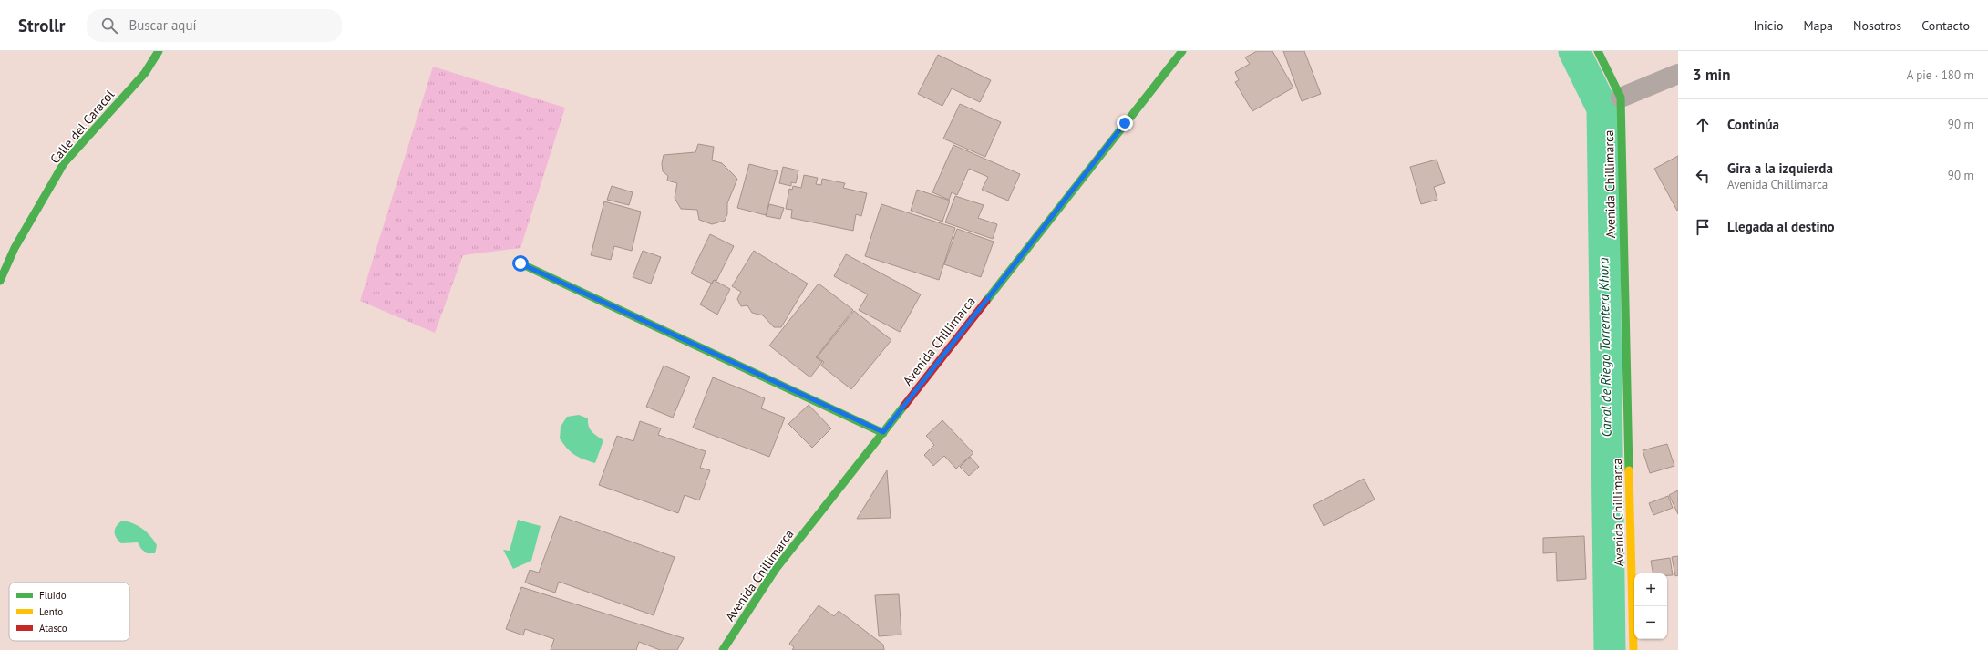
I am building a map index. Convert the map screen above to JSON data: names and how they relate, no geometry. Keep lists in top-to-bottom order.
{
  "streets": {
    "street": ["Calle del Caracol", "Avenida Chillimarca"]
  },
  "water": ["Canal de Riego Torrentera Khora"],
  "legend": ["Fluido", "Lento", "Atasco"],
  "page": {
    "header": "Strollr",
    "search": "Buscar aquí",
    "nav": [
      "Inicio",
      "Mapa",
      "Nosotros",
      "Contacto"
    ],
    "heading": ["3 min", "A pie · 180 m"],
    "list": [
      ["Continúa", "90 m"],
      ["Gira a la izquierda", "Avenida Chillimarca", "90 m"],
      "Llegada al destino"
    ],
    "map_buttons": ["+", "−"]
  }
}
